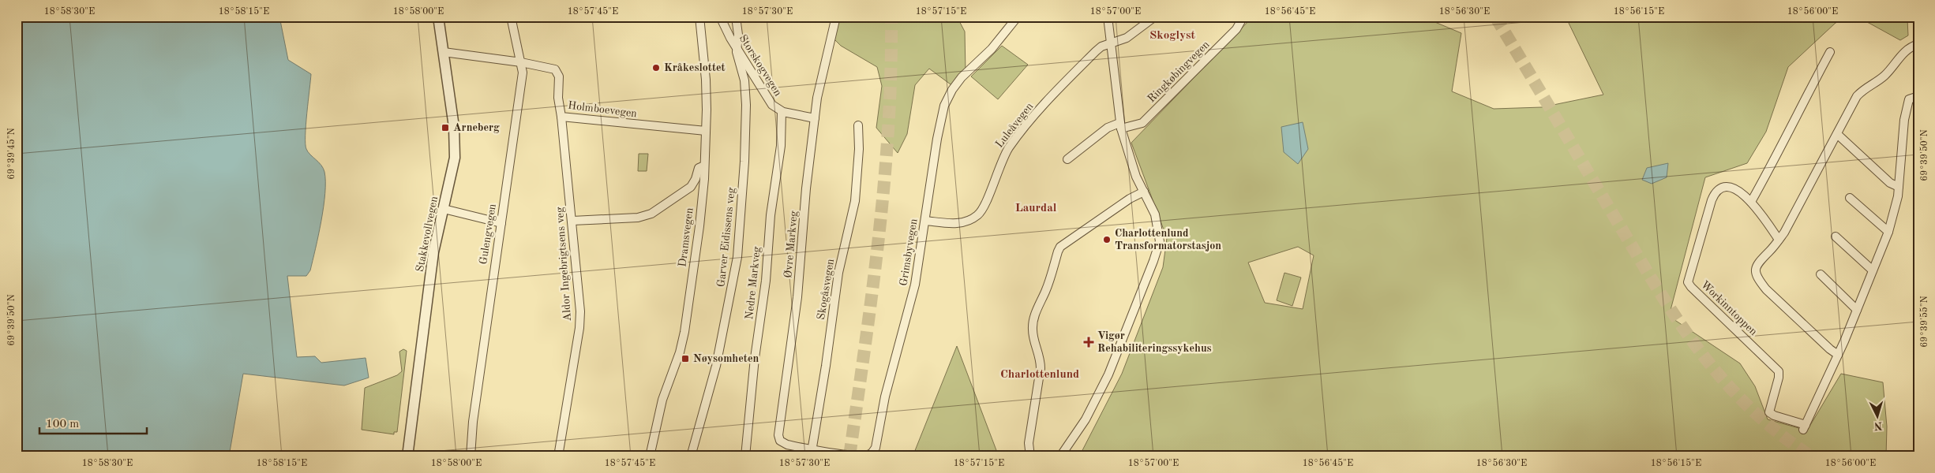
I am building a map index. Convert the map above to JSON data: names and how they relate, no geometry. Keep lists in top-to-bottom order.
{
  "streets": {
    "street": [
      "Storskogvegen",
      "Ringkøbingvegen",
      "Holmboevegen",
      "Luleåvegen",
      "Stakkevollvegen",
      "Gulengvegen",
      "Dramsvegen",
      "Garver Eidissens veg",
      "Øvre Markveg",
      "Grimsbyvegen",
      "Aldor Ingebrigtsens veg",
      "Nedre Markveg",
      "Skogåsvegen",
      "Workinntoppen"
    ]
  },
  "crossings": [
    ["Storskogvegen", "Garver Eidissens veg"],
    ["Storskogvegen", "Øvre Markveg"],
    ["Storskogvegen", "Nedre Markveg"],
    ["Holmboevegen", "Stakkevollvegen"],
    ["Holmboevegen", "Gulengvegen"],
    ["Holmboevegen", "Dramsvegen"],
    ["Holmboevegen", "Aldor Ingebrigtsens veg"],
    ["Luleåvegen", "Grimsbyvegen"],
    ["Øvre Markveg", "Grimsbyvegen"],
    ["Øvre Markveg", "Skogåsvegen"],
    ["Grimsbyvegen", "Skogåsvegen"]
  ],
  "districts": ["Skoglyst", "Laurdal", "Charlottenlund"],
  "places": {
    "other": ["Kråkeslottet", "Charlottenlund Transformatorstasjon"],
    "transit": ["Arneberg", "Nøysomheten"],
    "health": ["Vigør Rehabiliteringssykehus"]
  },
  "scale_bar": "100 m",
  "north": "bottom",
  "coordinates": [
    "18°58'30\"E",
    "18°58'15\"E",
    "18°58'00\"E",
    "18°57'45\"E",
    "18°57'30\"E",
    "18°57'15\"E",
    "18°57'00\"E",
    "18°56'45\"E",
    "18°56'30\"E",
    "18°56'15\"E",
    "18°56'00\"E",
    "69°39'45\"N",
    "69°39'50\"N",
    "69°39'55\"N"
  ]
}
